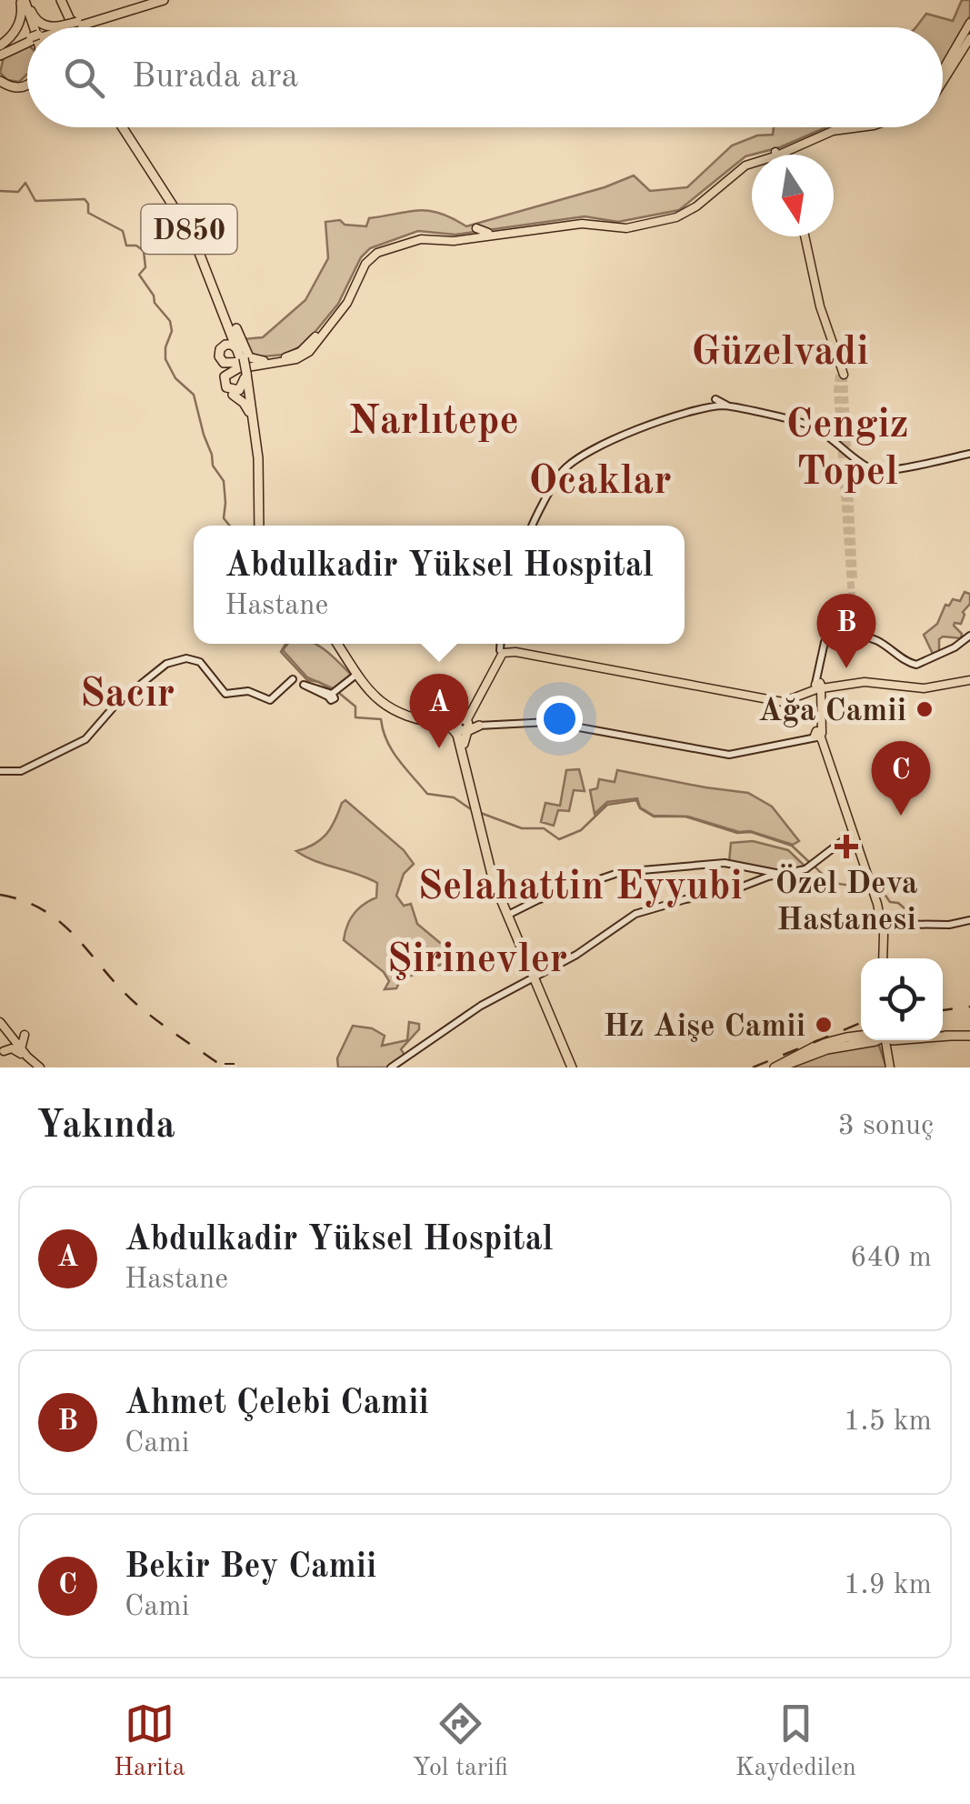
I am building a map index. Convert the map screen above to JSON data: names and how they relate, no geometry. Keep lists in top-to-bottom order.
{
  "streets": {
    "highway": ["D850"]
  },
  "districts": [
    "Güzelvadi",
    "Narlıtepe",
    "Cengiz Topel",
    "Ocaklar",
    "Sacır",
    "Selahattin Eyyubi",
    "Şirinevler"
  ],
  "places": {
    "other": ["Ağa Camii", "Hz Aişe Camii"],
    "health": ["Özel Deva Hastanesi"]
  },
  "north": "bottom",
  "page": {
    "search": "Burada ara",
    "popup": ["Abdulkadir Yüksel Hospital", "Hastane"],
    "pins": ["B", "A", "C"],
    "heading": ["Yakında", "3 sonuç"],
    "list": [
      {
        "mark": "A",
        "name": "Abdulkadir Yüksel Hospital",
        "note": "Hastane",
        "value": "640 m"
      },
      {
        "mark": "B",
        "name": "Ahmet Çelebi Camii",
        "note": "Cami",
        "value": "1.5 km"
      },
      {
        "mark": "C",
        "name": "Bekir Bey Camii",
        "note": "Cami",
        "value": "1.9 km"
      }
    ],
    "nav": ["Harita", "Yol tarifi", "Kaydedilen"]
  }
}
